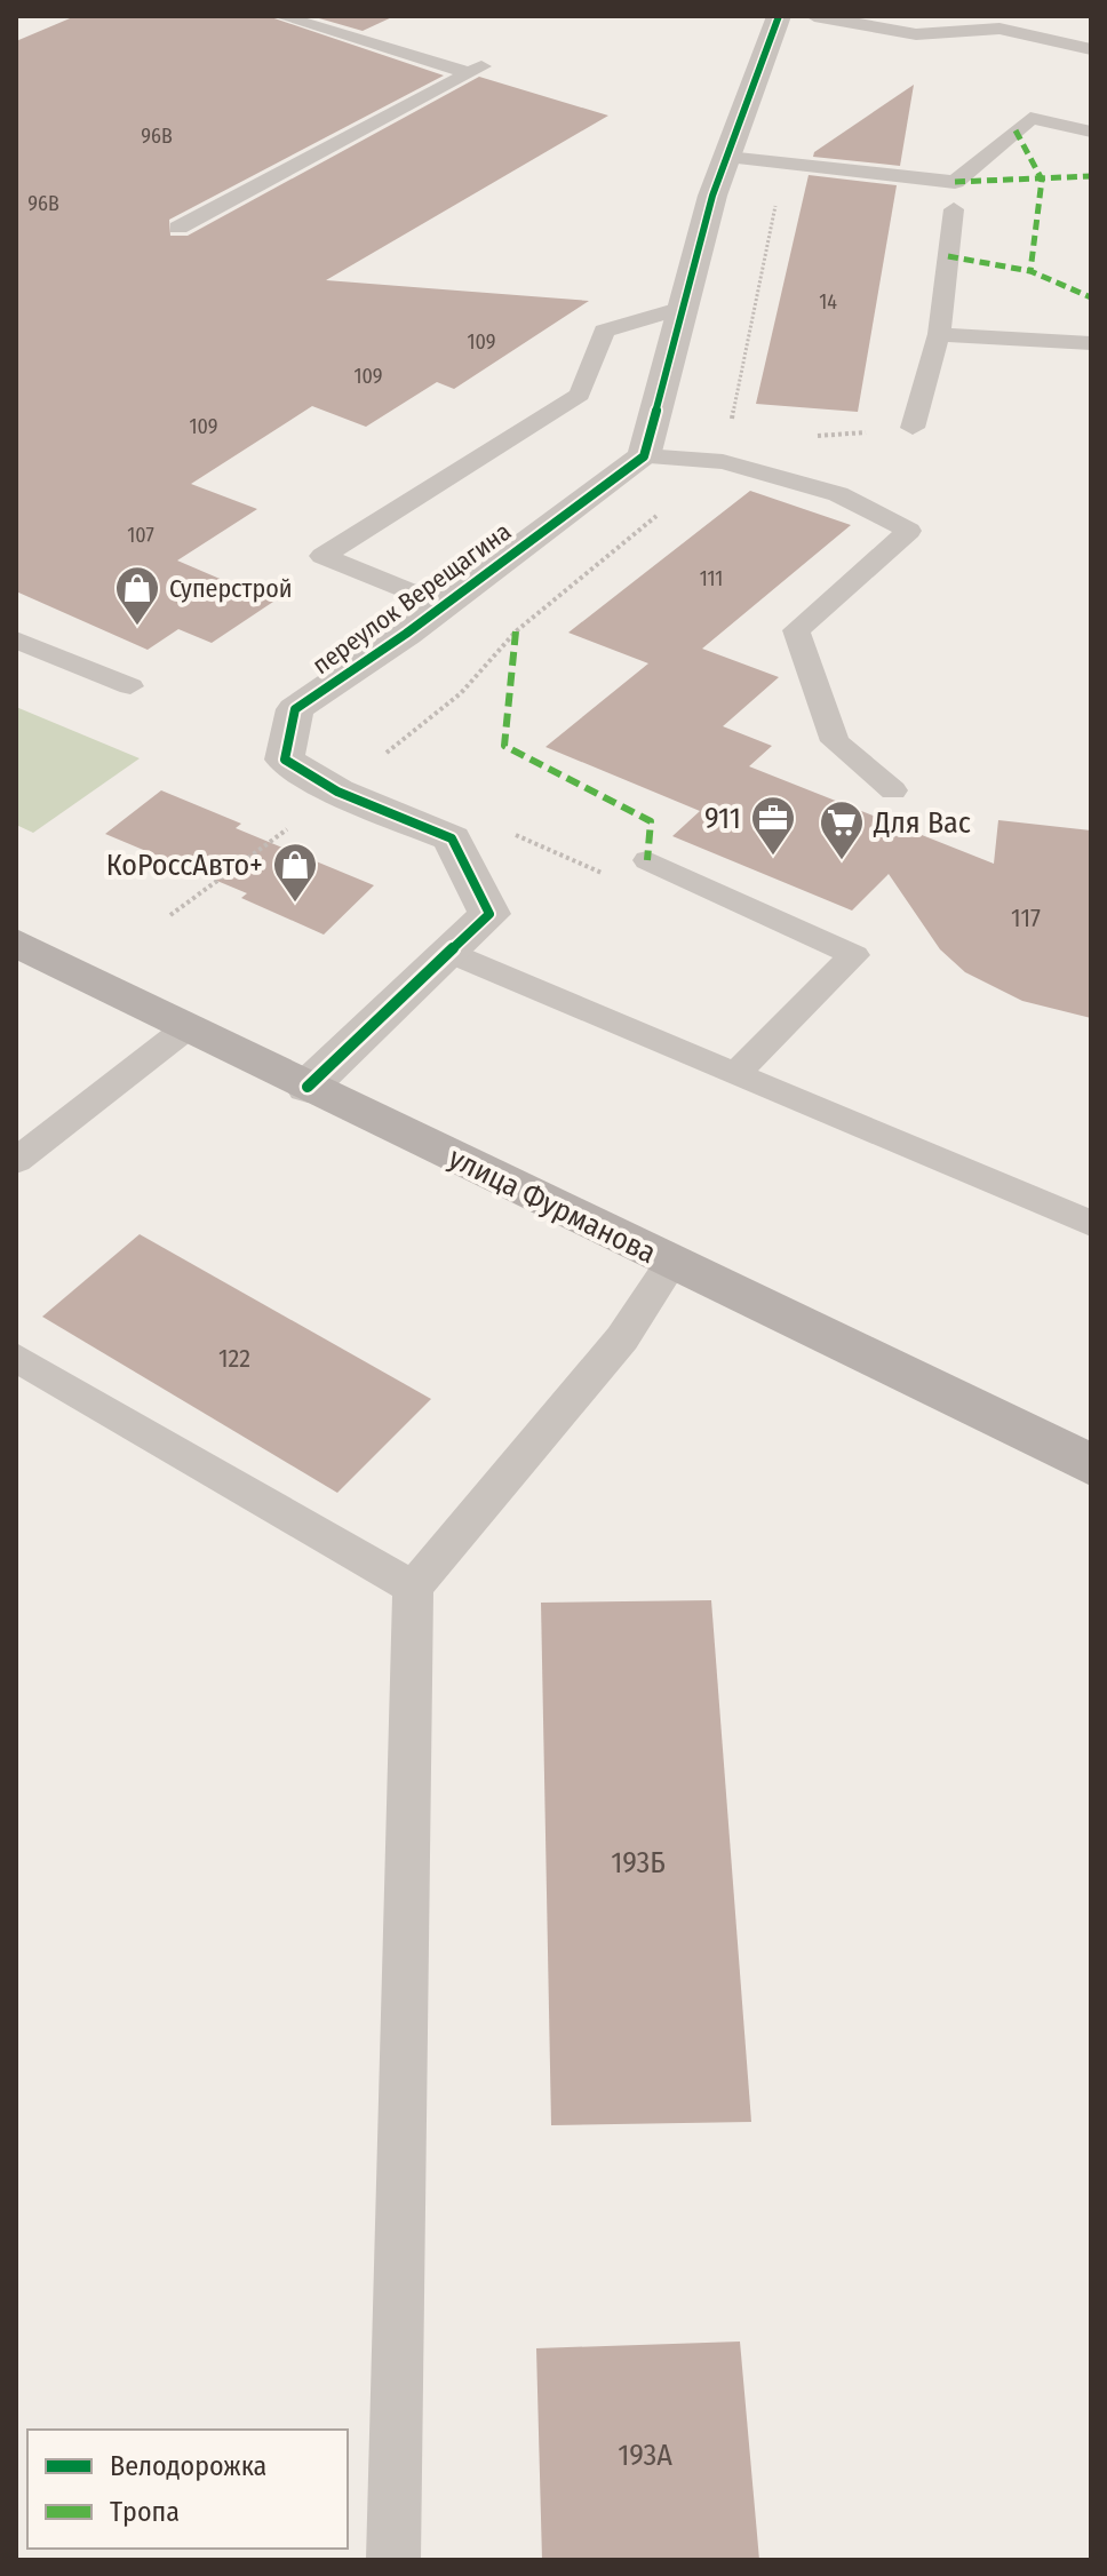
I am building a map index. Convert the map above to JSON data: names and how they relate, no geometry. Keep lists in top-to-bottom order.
{
  "streets": {
    "main road": ["улица Фурманова"],
    "street": ["переулок Верещагина"]
  },
  "crossings": [
    ["переулок Верещагина", "улица Фурманова"]
  ],
  "places": {
    "shop": ["Суперстрой", "КоРоссАвто+"],
    "office": ["911"],
    "supermarket": ["Для Вас"]
  },
  "house_numbers": [
    "96В",
    "96В",
    "14",
    "109",
    "109",
    "109",
    "107",
    "111",
    "117",
    "122",
    "193Б",
    "193А"
  ],
  "legend": ["Велодорожка", "Тропа"]
}
